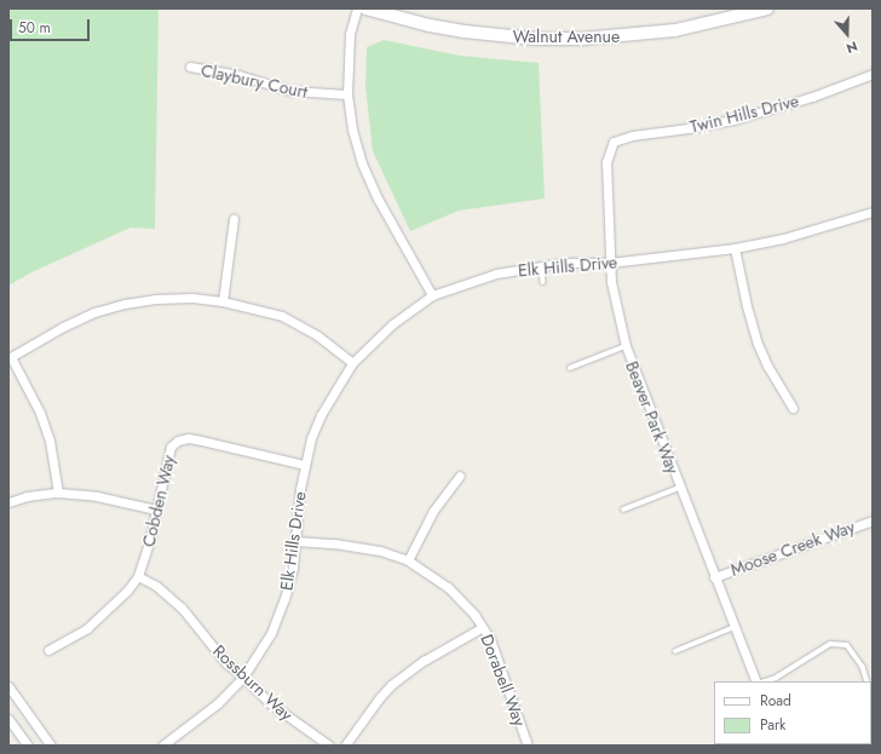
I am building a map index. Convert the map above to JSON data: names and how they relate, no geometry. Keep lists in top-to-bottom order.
{
  "streets": {
    "street": [
      "Walnut Avenue",
      "Claybury Court",
      "Twin Hills Drive",
      "Elk Hills Drive",
      "Beaver Park Way",
      "Cobden Way",
      "Moose Creek Way",
      "Dorabell Way",
      "Rossburn Way"
    ]
  },
  "crossings": [
    ["Twin Hills Drive", "Beaver Park Way"],
    ["Elk Hills Drive", "Beaver Park Way"],
    ["Elk Hills Drive", "Cobden Way"],
    ["Elk Hills Drive", "Dorabell Way"],
    ["Elk Hills Drive", "Rossburn Way"],
    ["Beaver Park Way", "Moose Creek Way"],
    ["Cobden Way", "Rossburn Way"]
  ],
  "legend": ["Road", "Park"],
  "scale_bar": "50 m",
  "north": "bottom"
}
